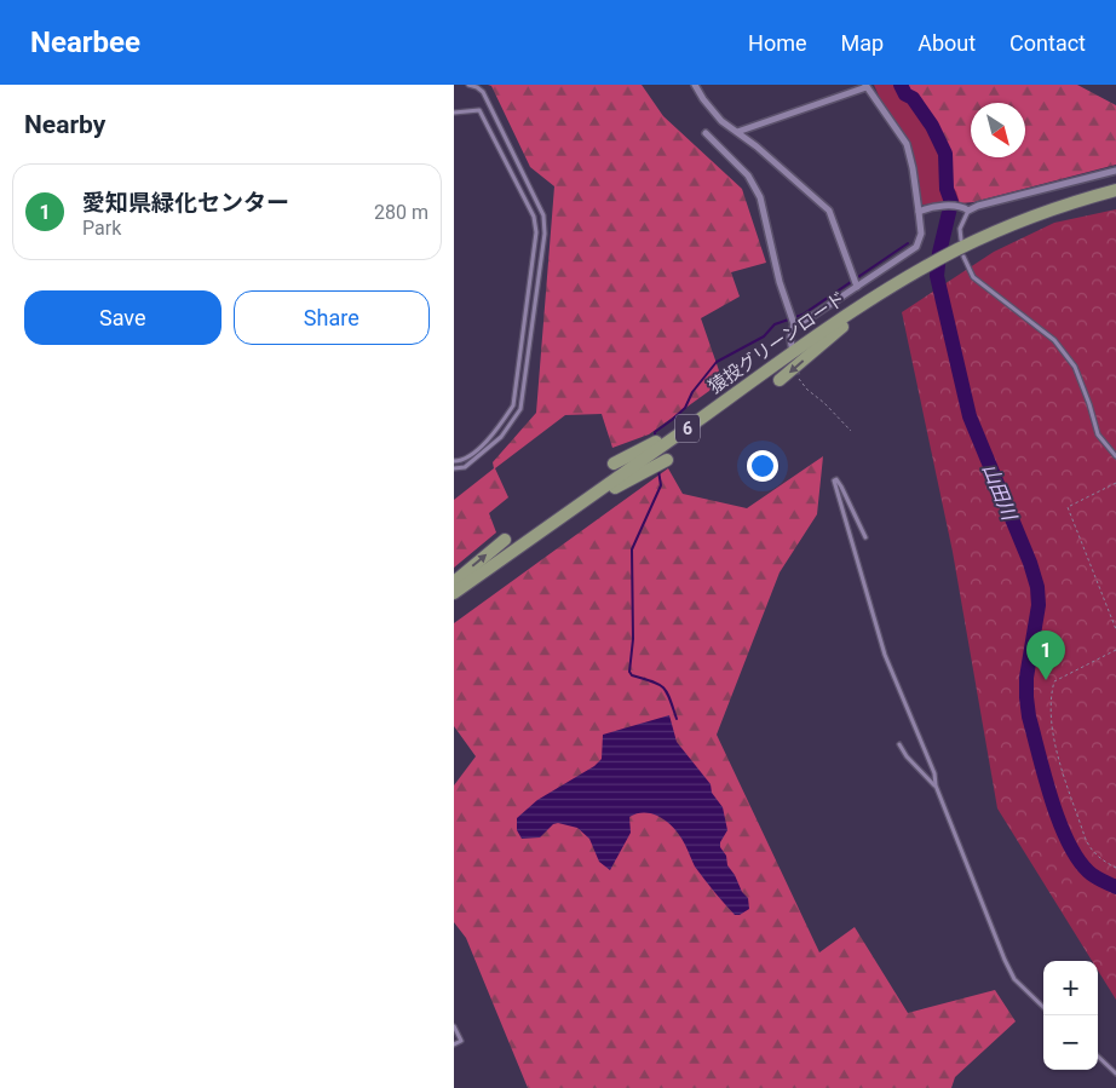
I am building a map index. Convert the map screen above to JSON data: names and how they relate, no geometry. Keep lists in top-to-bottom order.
{
  "streets": {
    "main road": ["猿投グリーンロード", "6"]
  },
  "water": ["山田川"],
  "north": "bottom right",
  "page": {
    "header": "Nearbee",
    "nav": [
      "Home",
      "Map",
      "About",
      "Contact"
    ],
    "heading": "Nearby",
    "list": [
      {
        "mark": "1",
        "name": "愛知県緑化センター",
        "note": "Park",
        "value": "280 m"
      }
    ],
    "buttons": ["Save", "Share"],
    "pins": "1",
    "map_buttons": ["+", "−"]
  }
}
